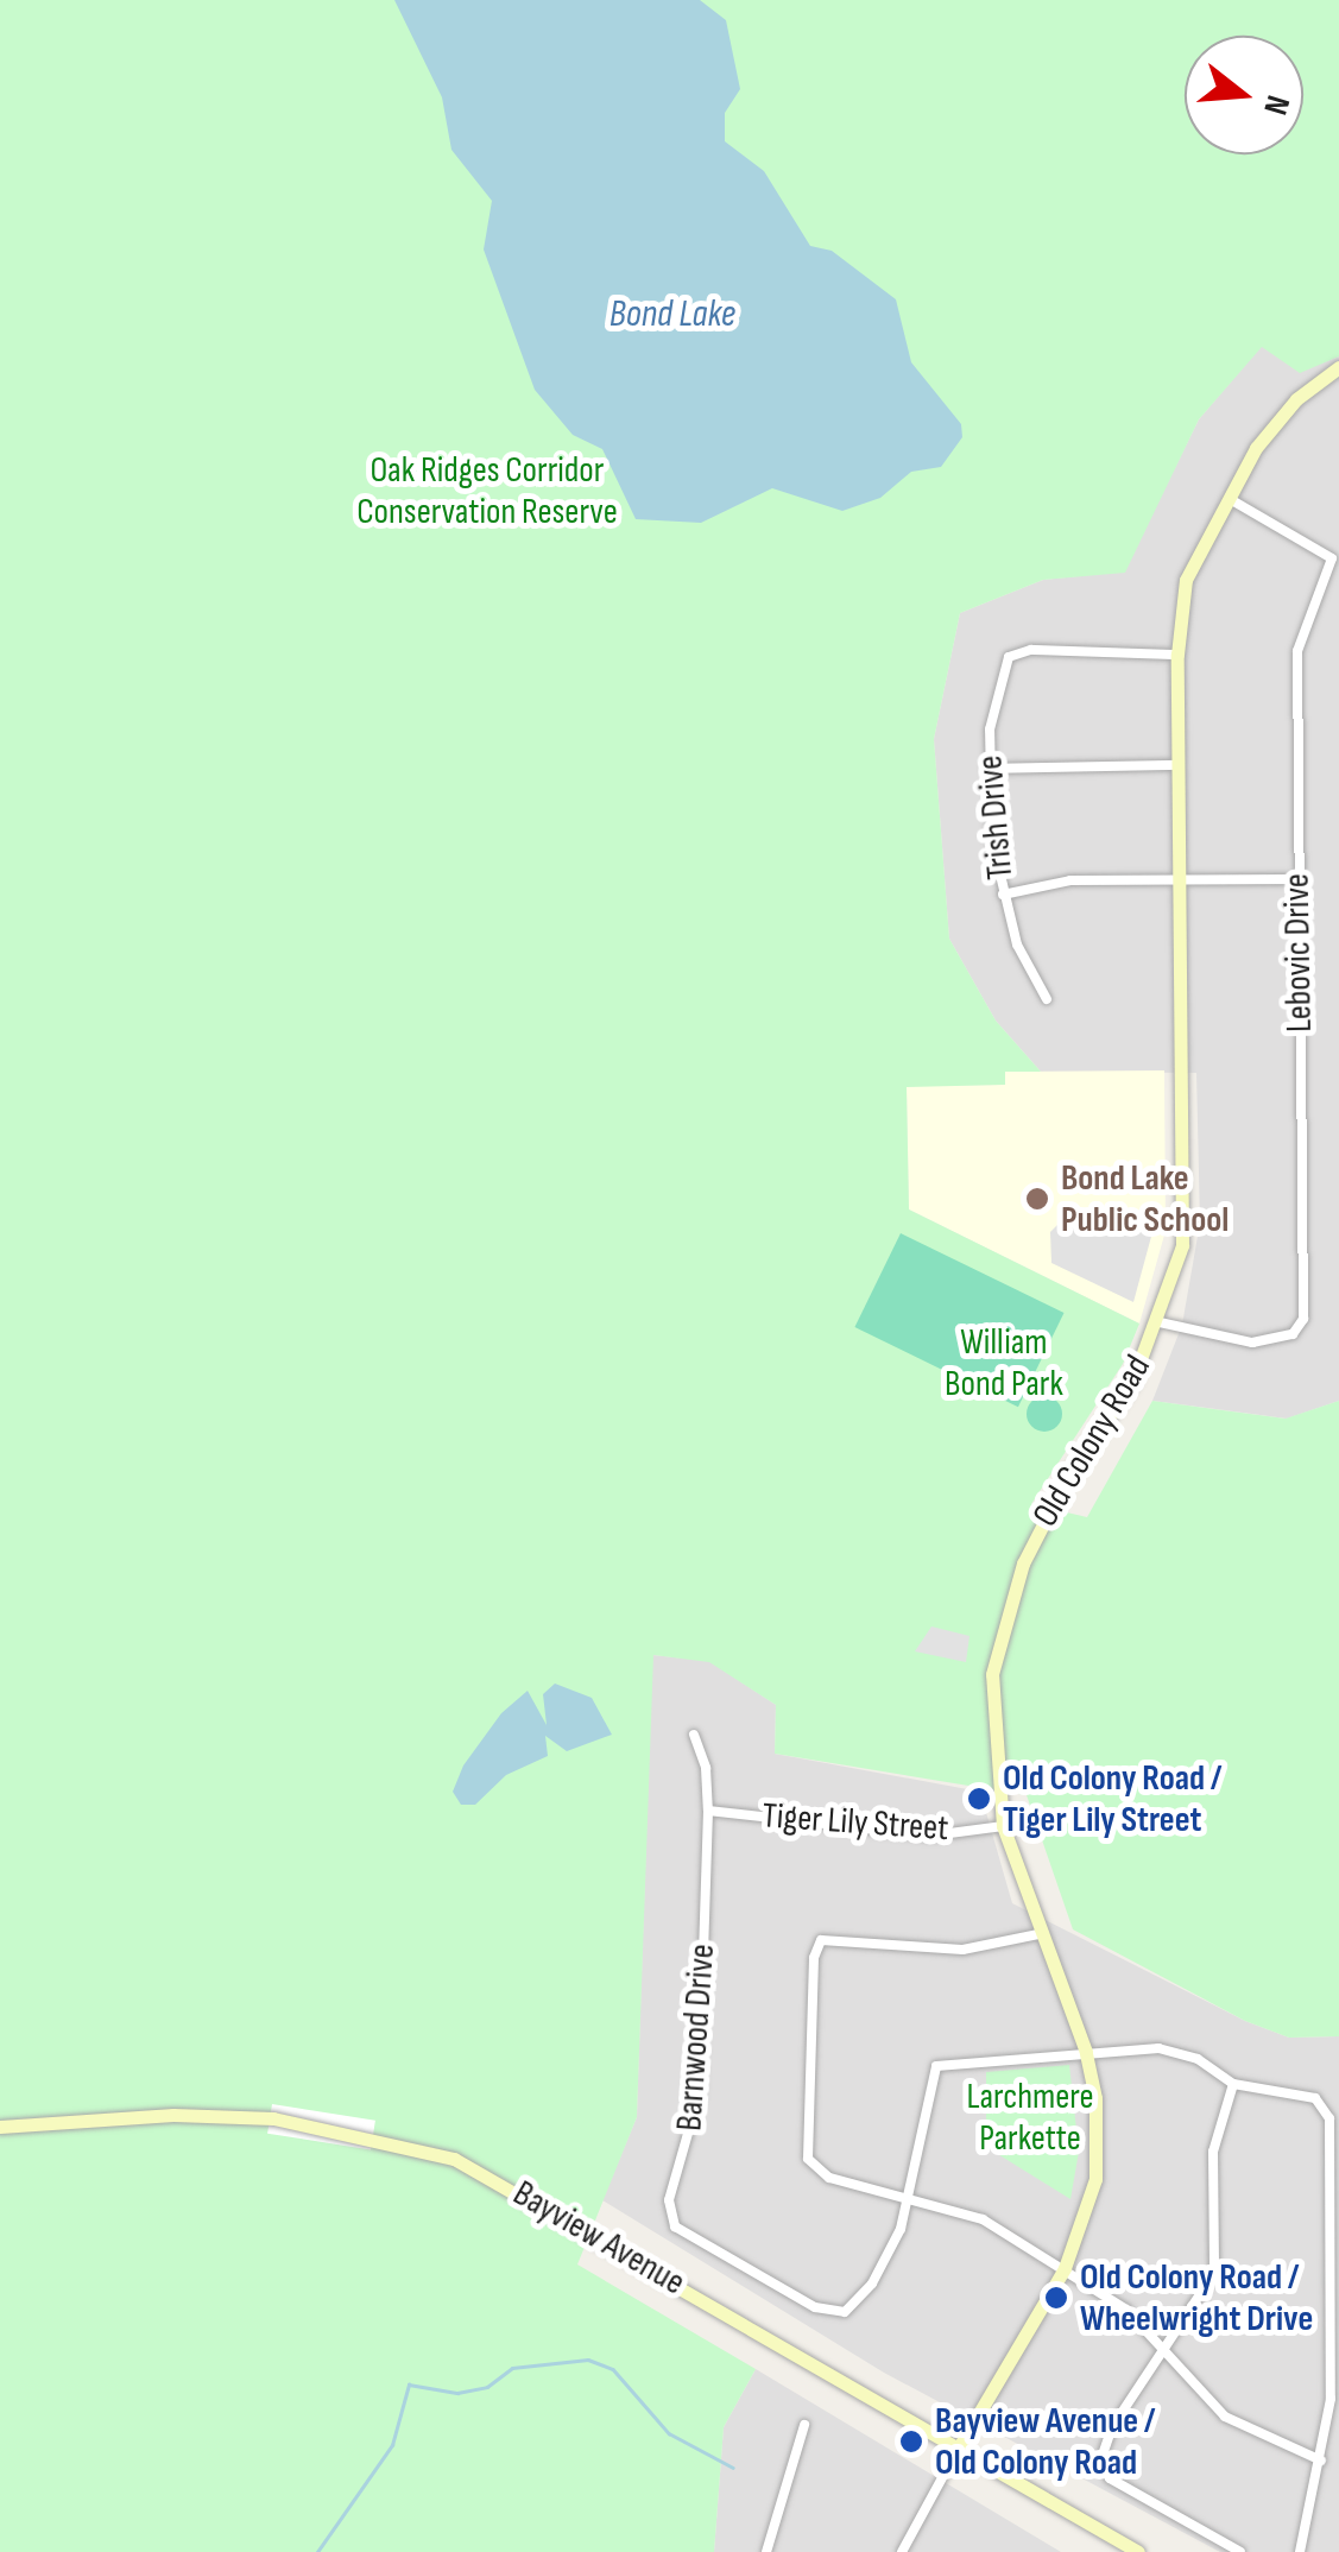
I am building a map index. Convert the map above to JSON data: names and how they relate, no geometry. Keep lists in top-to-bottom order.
{
  "streets": {
    "street": [
      "Trish Drive",
      "Lebovic Drive",
      "Old Colony Road",
      "Tiger Lily Street",
      "Barnwood Drive",
      "Bayview Avenue"
    ]
  },
  "crossings": [
    ["Trish Drive", "Old Colony Road"],
    ["Lebovic Drive", "Old Colony Road"],
    ["Old Colony Road", "Tiger Lily Street"],
    ["Old Colony Road", "Bayview Avenue"],
    ["Tiger Lily Street", "Barnwood Drive"]
  ],
  "water": ["Bond Lake"],
  "parks": ["Oak Ridges Corridor Conservation Reserve", "William Bond Park", "Larchmere Parkette"],
  "places": [
    "Bond Lake Public School",
    "Old Colony Road / Tiger Lily Street",
    "Old Colony Road / Wheelwright Drive",
    "Bayview Avenue / Old Colony Road"
  ],
  "north": "right"
}
